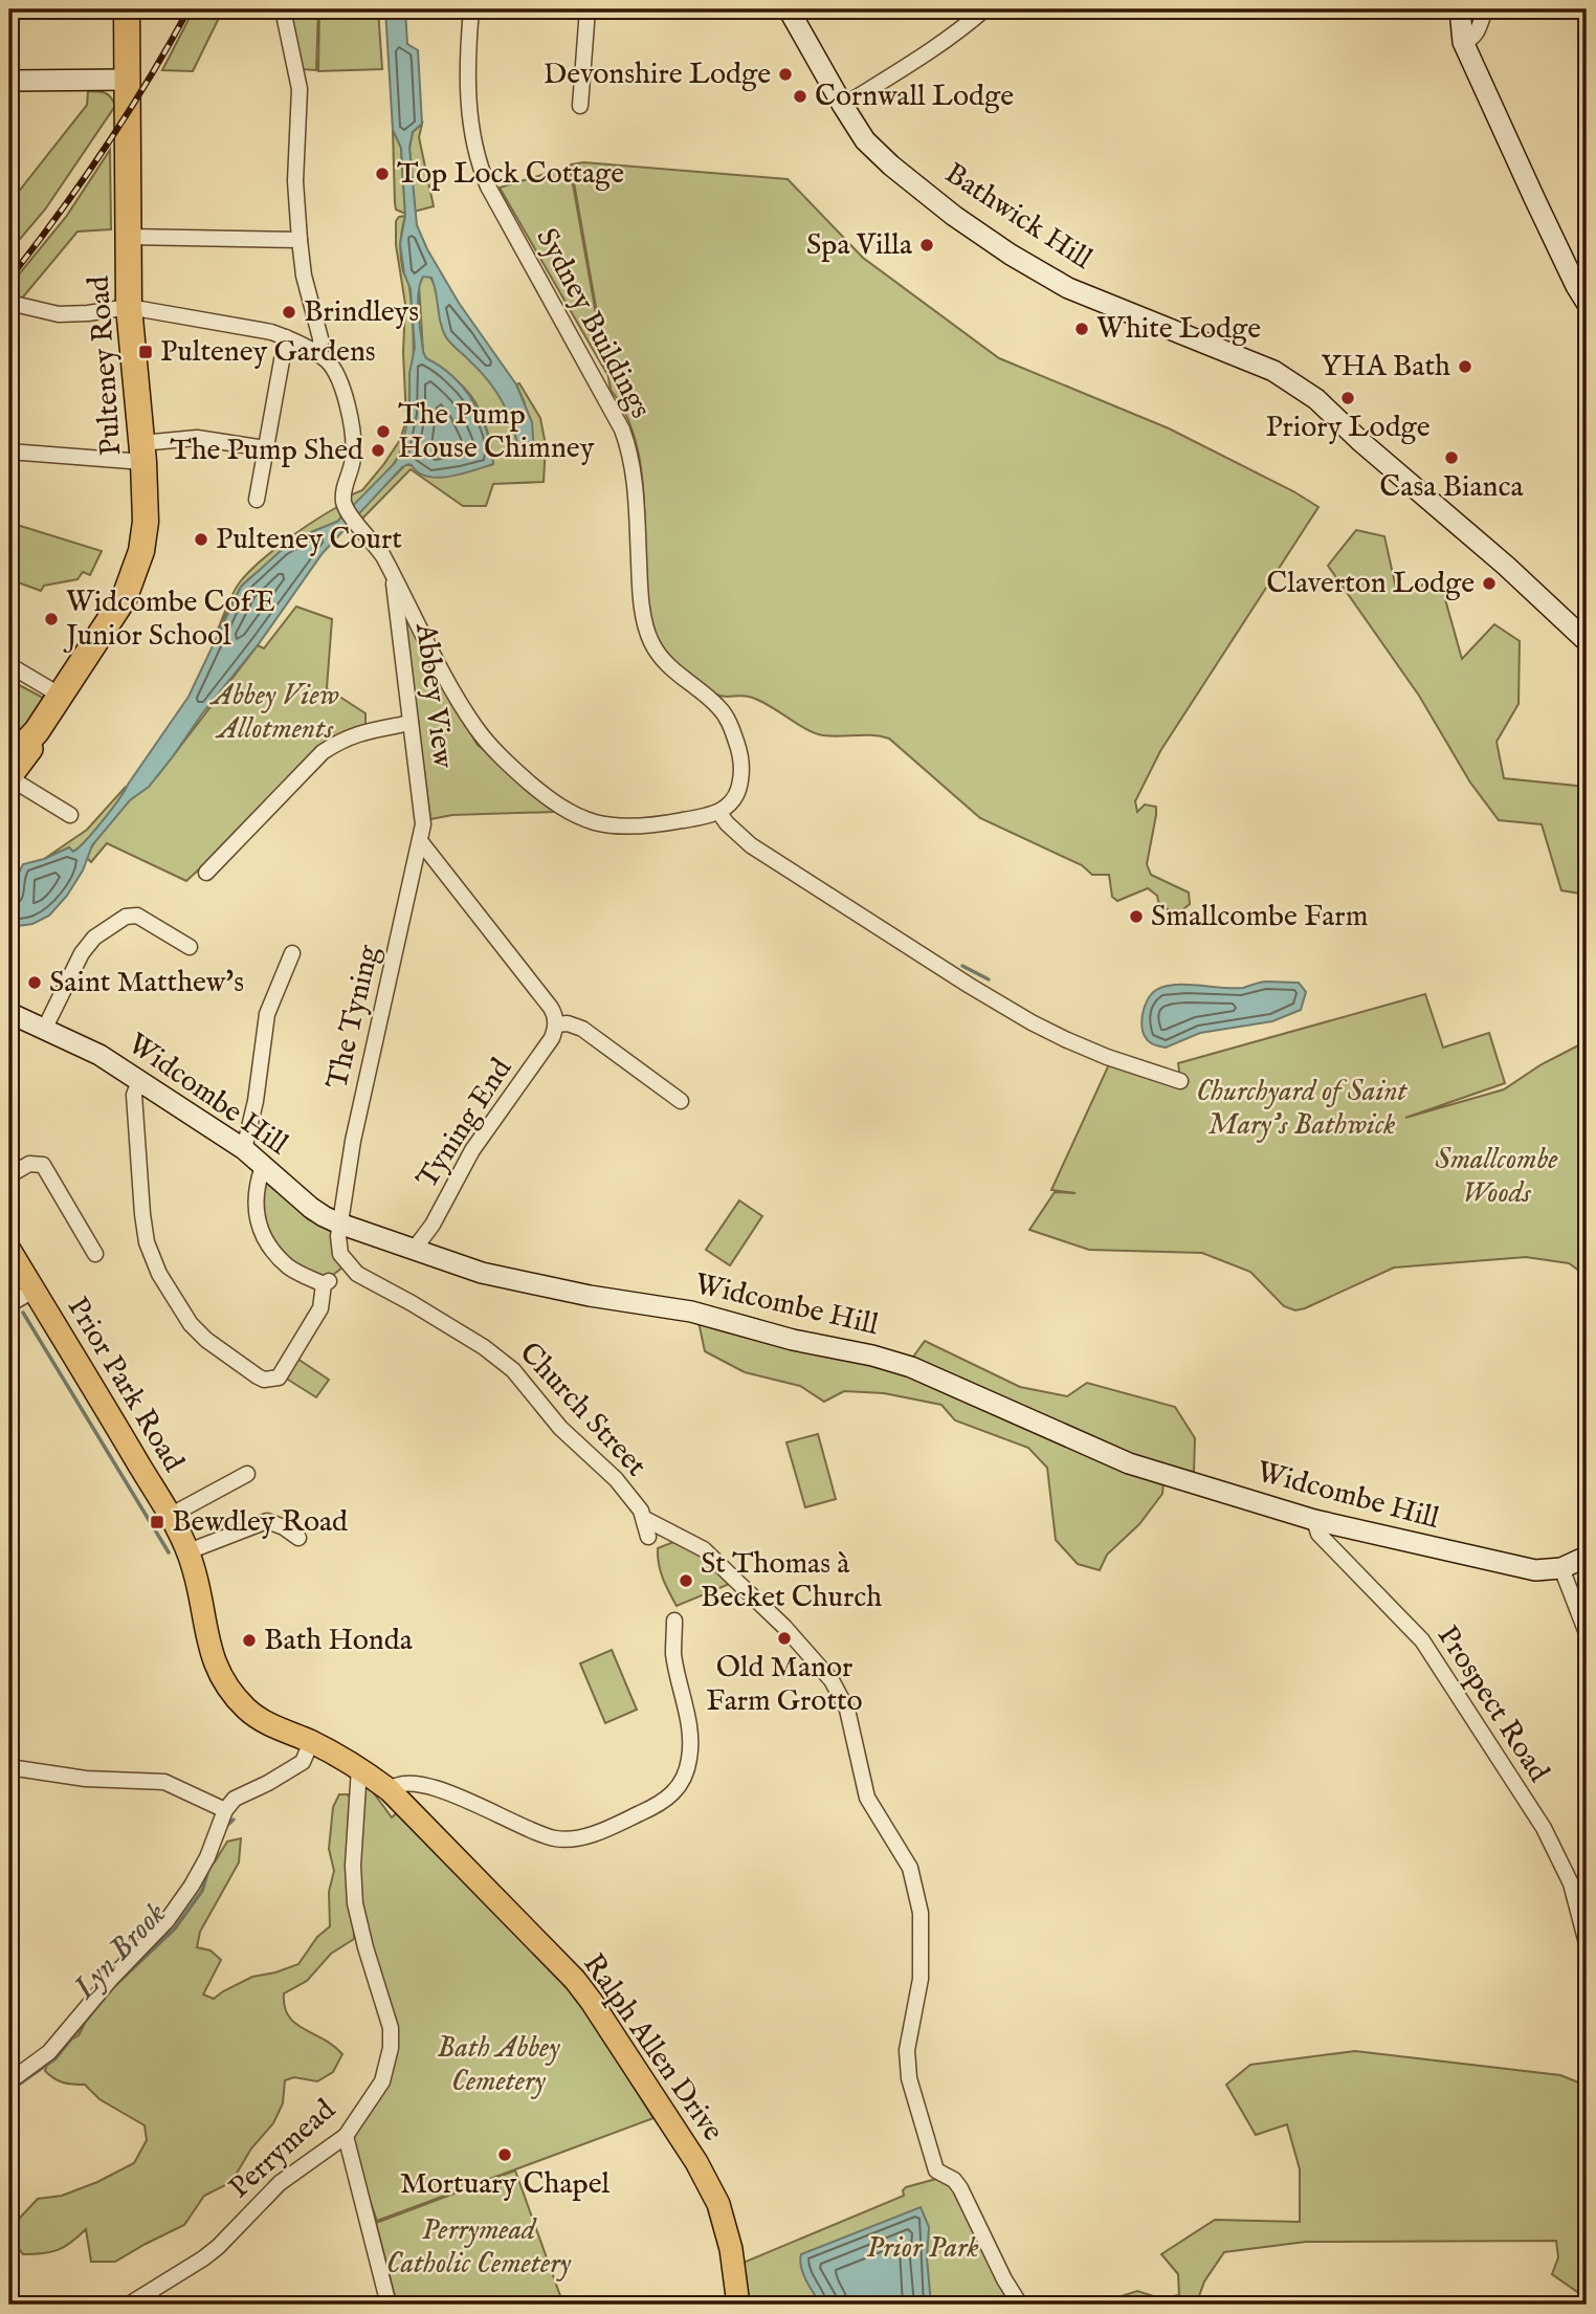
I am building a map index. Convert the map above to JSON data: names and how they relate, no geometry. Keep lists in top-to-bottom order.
{
  "streets": {
    "highway": ["Pulteney Road"],
    "main road": ["Prior Park Road", "Ralph Allen Drive"],
    "street": [
      "Bathwick Hill",
      "Sydney Buildings",
      "Abbey View",
      "The Tyning",
      "Widcombe Hill",
      "Tyning End",
      "Church Street",
      "Prospect Road",
      "Perrymead"
    ]
  },
  "crossings": [
    ["Abbey View", "The Tyning"],
    ["The Tyning", "Widcombe Hill"],
    ["The Tyning", "Church Street"],
    ["Widcombe Hill", "Tyning End"],
    ["Widcombe Hill", "Church Street"],
    ["Widcombe Hill", "Prospect Road"],
    ["Prior Park Road", "Ralph Allen Drive"],
    ["Prior Park Road", "Perrymead"],
    ["Ralph Allen Drive", "Perrymead"]
  ],
  "water": ["Lyn Brook"],
  "parks": [
    "Abbey View Allotments",
    "Churchyard of Saint Mary's Bathwick",
    "Smallcombe Woods",
    "Bath Abbey Cemetery",
    "Perrymead Catholic Cemetery",
    "Prior Park"
  ],
  "places": {
    "other": [
      "Devonshire Lodge",
      "Cornwall Lodge",
      "Top Lock Cottage",
      "Spa Villa",
      "Brindleys",
      "White Lodge",
      "YHA Bath",
      "Priory Lodge",
      "The Pump House Chimney",
      "The Pump Shed",
      "Casa Bianca",
      "Pulteney Court",
      "Claverton Lodge",
      "Widcombe CofE Junior School",
      "Smallcombe Farm",
      "Saint Matthew's",
      "St Thomas à Becket Church",
      "Old Manor Farm Grotto",
      "Bath Honda",
      "Mortuary Chapel"
    ],
    "transit": ["Pulteney Gardens", "Bewdley Road"]
  }
}
